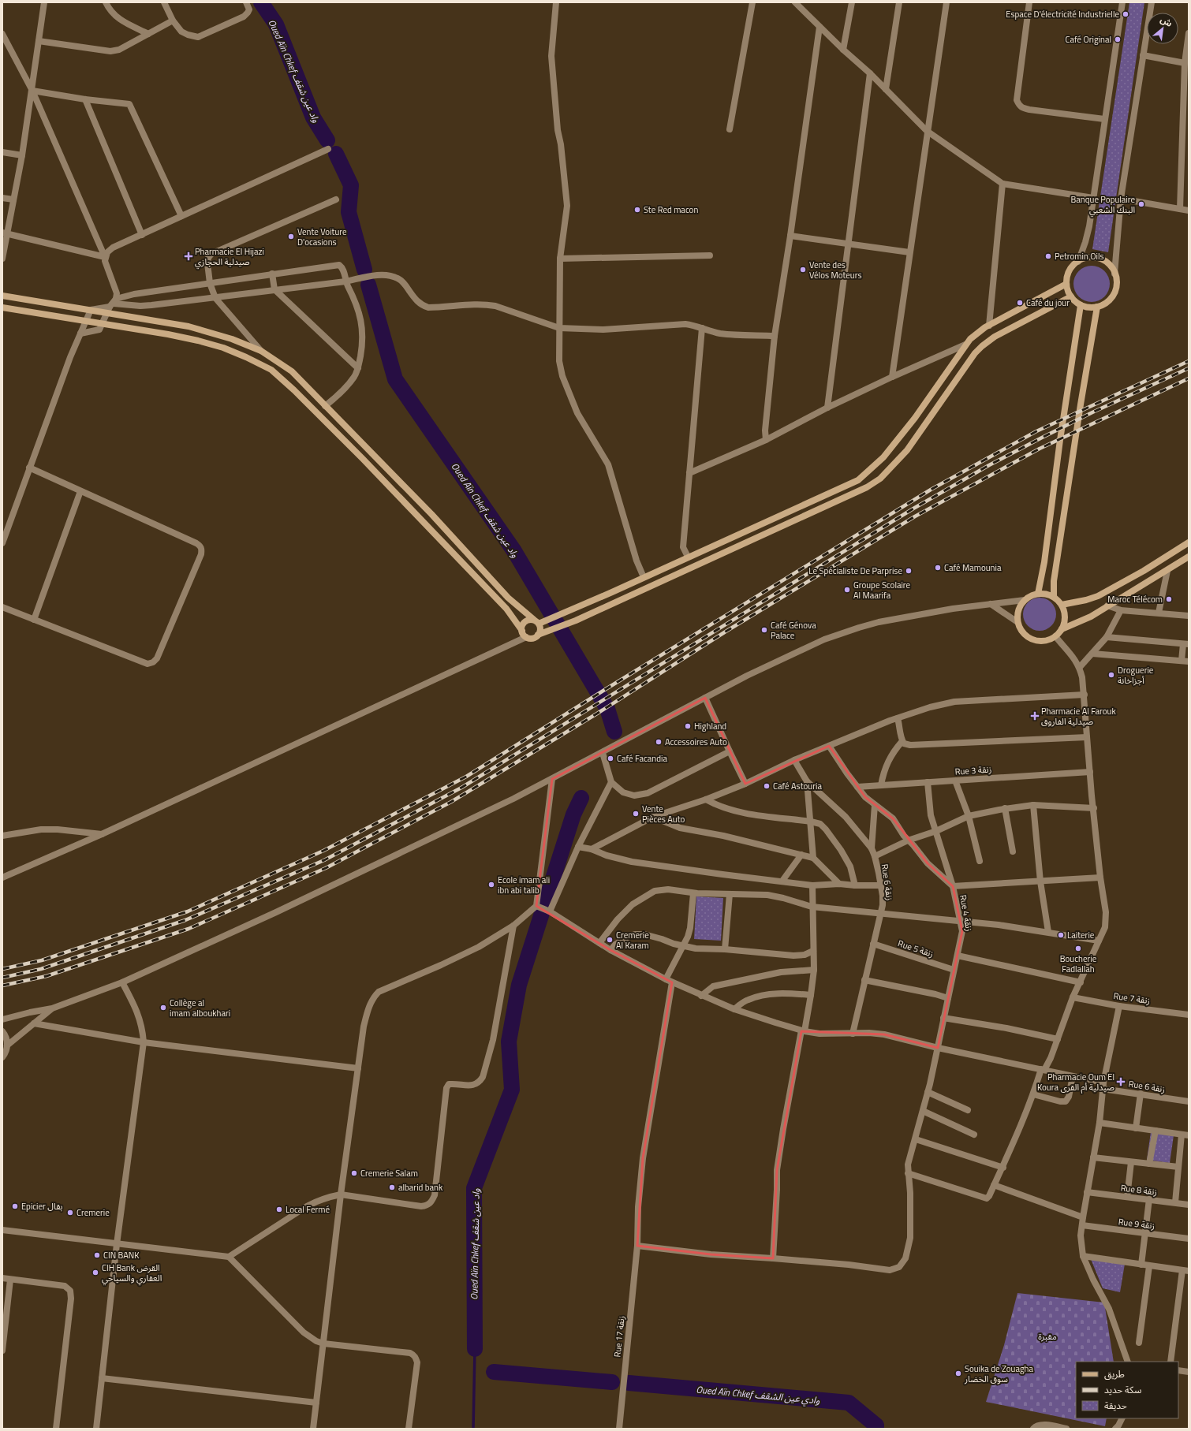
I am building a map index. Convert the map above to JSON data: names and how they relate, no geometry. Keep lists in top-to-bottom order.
{
  "streets": {
    "street": [
      "Rue 3 زنقة",
      "Rue 6 زنقة",
      "Rue 4 زنقة",
      "Rue 5 زنقة",
      "Rue 7 زنقة",
      "Rue 8 زنقة",
      "Rue 9 زنقة",
      "Rue 17 زنقة"
    ]
  },
  "crossings": [
    ["Rue 3 زنقة", "Rue 4 زنقة"],
    ["Rue 6 زنقة", "Rue 4 زنقة"],
    ["Rue 6 زنقة", "Rue 5 زنقة"],
    ["Rue 6 زنقة", "Rue 17 زنقة"],
    ["Rue 4 زنقة", "Rue 5 زنقة"],
    ["Rue 4 زنقة", "Rue 17 زنقة"]
  ],
  "water": ["Oued Aïn Chkef واد عين شقف", "Oued Aïn Chkef وادي عين الشقف"],
  "parks": ["مقبرة"],
  "places": {
    "other": [
      "Espace D'électricité Industrielle",
      "Café Original",
      "Banque Populaire البنك الشعبي",
      "Ste Red macon",
      "Vente Voiture D'ocasions",
      "Petromin Oils",
      "Vente des Vélos Moteurs",
      "Café du jour",
      "Café Mamounia",
      "Le Spécialiste De Parprise",
      "Groupe Scolaire Al Maarifa",
      "Maroc Télécom",
      "Café Génova Palace",
      "Droguerie أجزاخانة",
      "Highland",
      "Accessoires Auto",
      "Café Facandia",
      "Café Astouria",
      "Vente Pièces Auto",
      "Ecole imam ali ibn abi talib",
      "Laiterie",
      "Cremerie Al Karam",
      "Boucherie Fadlallah",
      "Collège al imam alboukhari",
      "Cremerie Salam",
      "albarid bank",
      "Epicier بقال",
      "Local Fermé",
      "Cremerie",
      "CIN BANK",
      "CIH Bank القرض العقاري والسياحي",
      "Souika de Zouagha سوق الخضار"
    ],
    "health": ["Pharmacie El Hijazi صيدلية الحجازي", "Pharmacie Al Farouk صيدلية الفاروق", "Pharmacie Oum El Koura صيدلية أم القرى"]
  },
  "legend": ["طريق", "سكة حديد", "حديقة"],
  "north": "top right"
}
